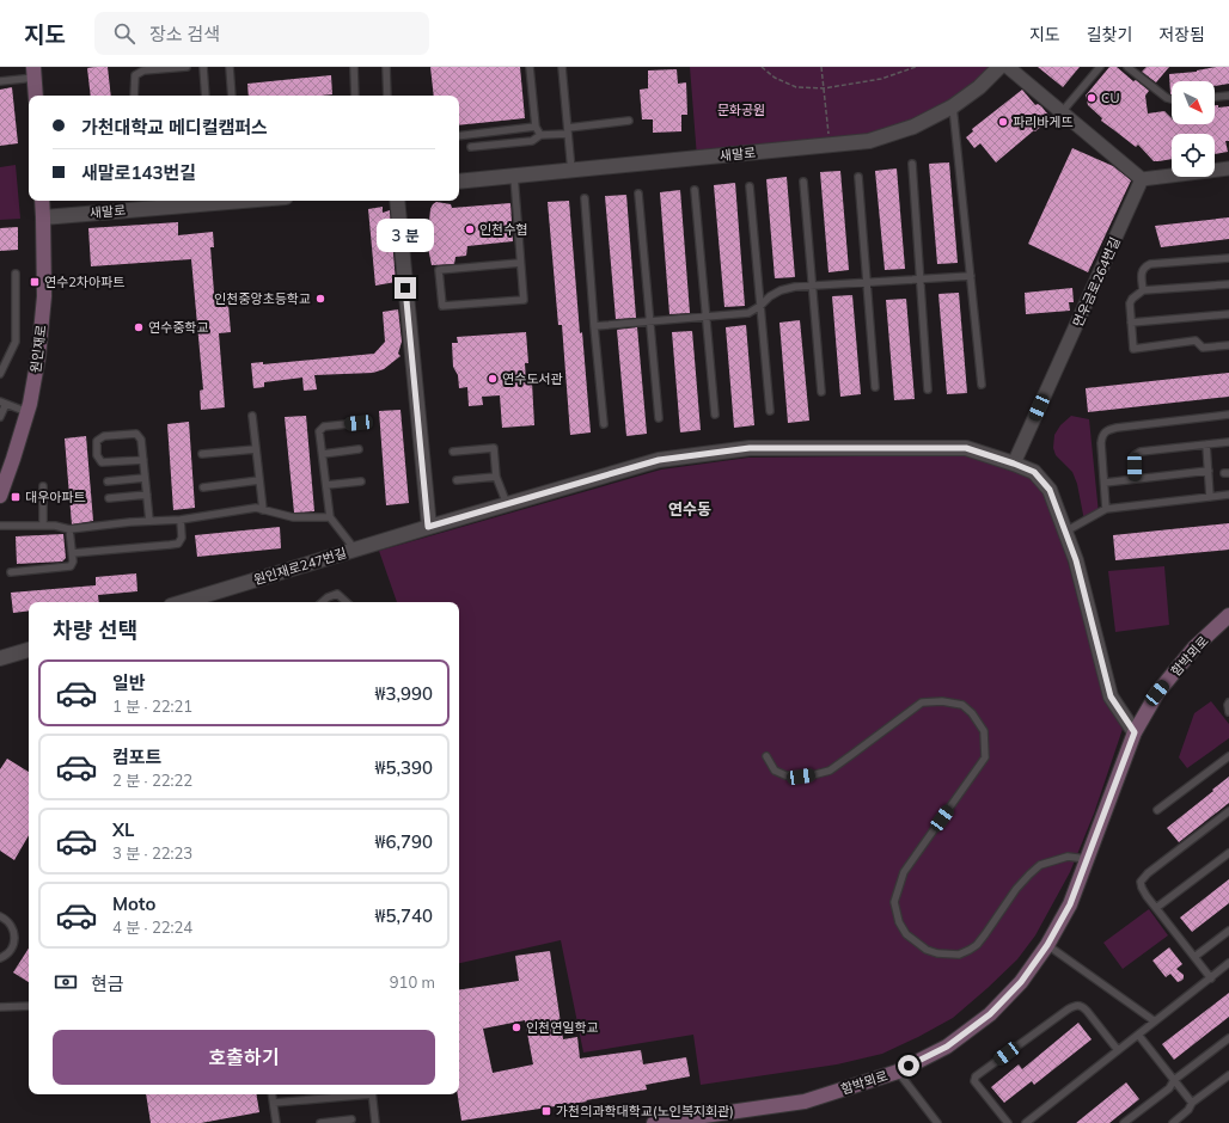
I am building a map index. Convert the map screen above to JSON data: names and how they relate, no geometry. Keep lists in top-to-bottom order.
{
  "streets": {
    "main road": ["원인재로", "함박뫼로"],
    "street": ["새말로", "먼우금로264번길", "원인재로247번길"]
  },
  "crossings": [
    ["새말로", "원인재로"],
    ["먼우금로264번길", "원인재로247번길"],
    ["원인재로247번길", "함박뫼로"]
  ],
  "districts": ["연수동"],
  "parks": ["문화공원"],
  "places": {
    "other": [
      "CU",
      "파리바게뜨",
      "인천수협",
      "인천중앙초등학교",
      "연수중학교",
      "연수도서관",
      "인천연일학교"
    ],
    "transit": ["연수2차아파트", "대우아파트", "가천의과학대학교(노인복지회관)"]
  },
  "north": "bottom right",
  "page": {
    "header": "지도",
    "search": "장소 검색",
    "nav": ["지도", "길찾기", "저장됨"],
    "banner": ["가천대학교 메디컬캠퍼스", "새말로143번길"],
    "bubble": "3 분",
    "heading": "차량 선택",
    "list": [
      {
        "name": "일반",
        "note": "1 분 · 22:21",
        "value": "₩3,990"
      },
      {
        "name": "컴포트",
        "note": "2 분 · 22:22",
        "value": "₩5,390"
      },
      {
        "name": "XL",
        "note": "3 분 · 22:23",
        "value": "₩6,790"
      },
      {
        "name": "Moto",
        "note": "4 분 · 22:24",
        "value": "₩5,740"
      }
    ],
    "pay": ["현금", "910 m"],
    "buttons": "호출하기"
  }
}
